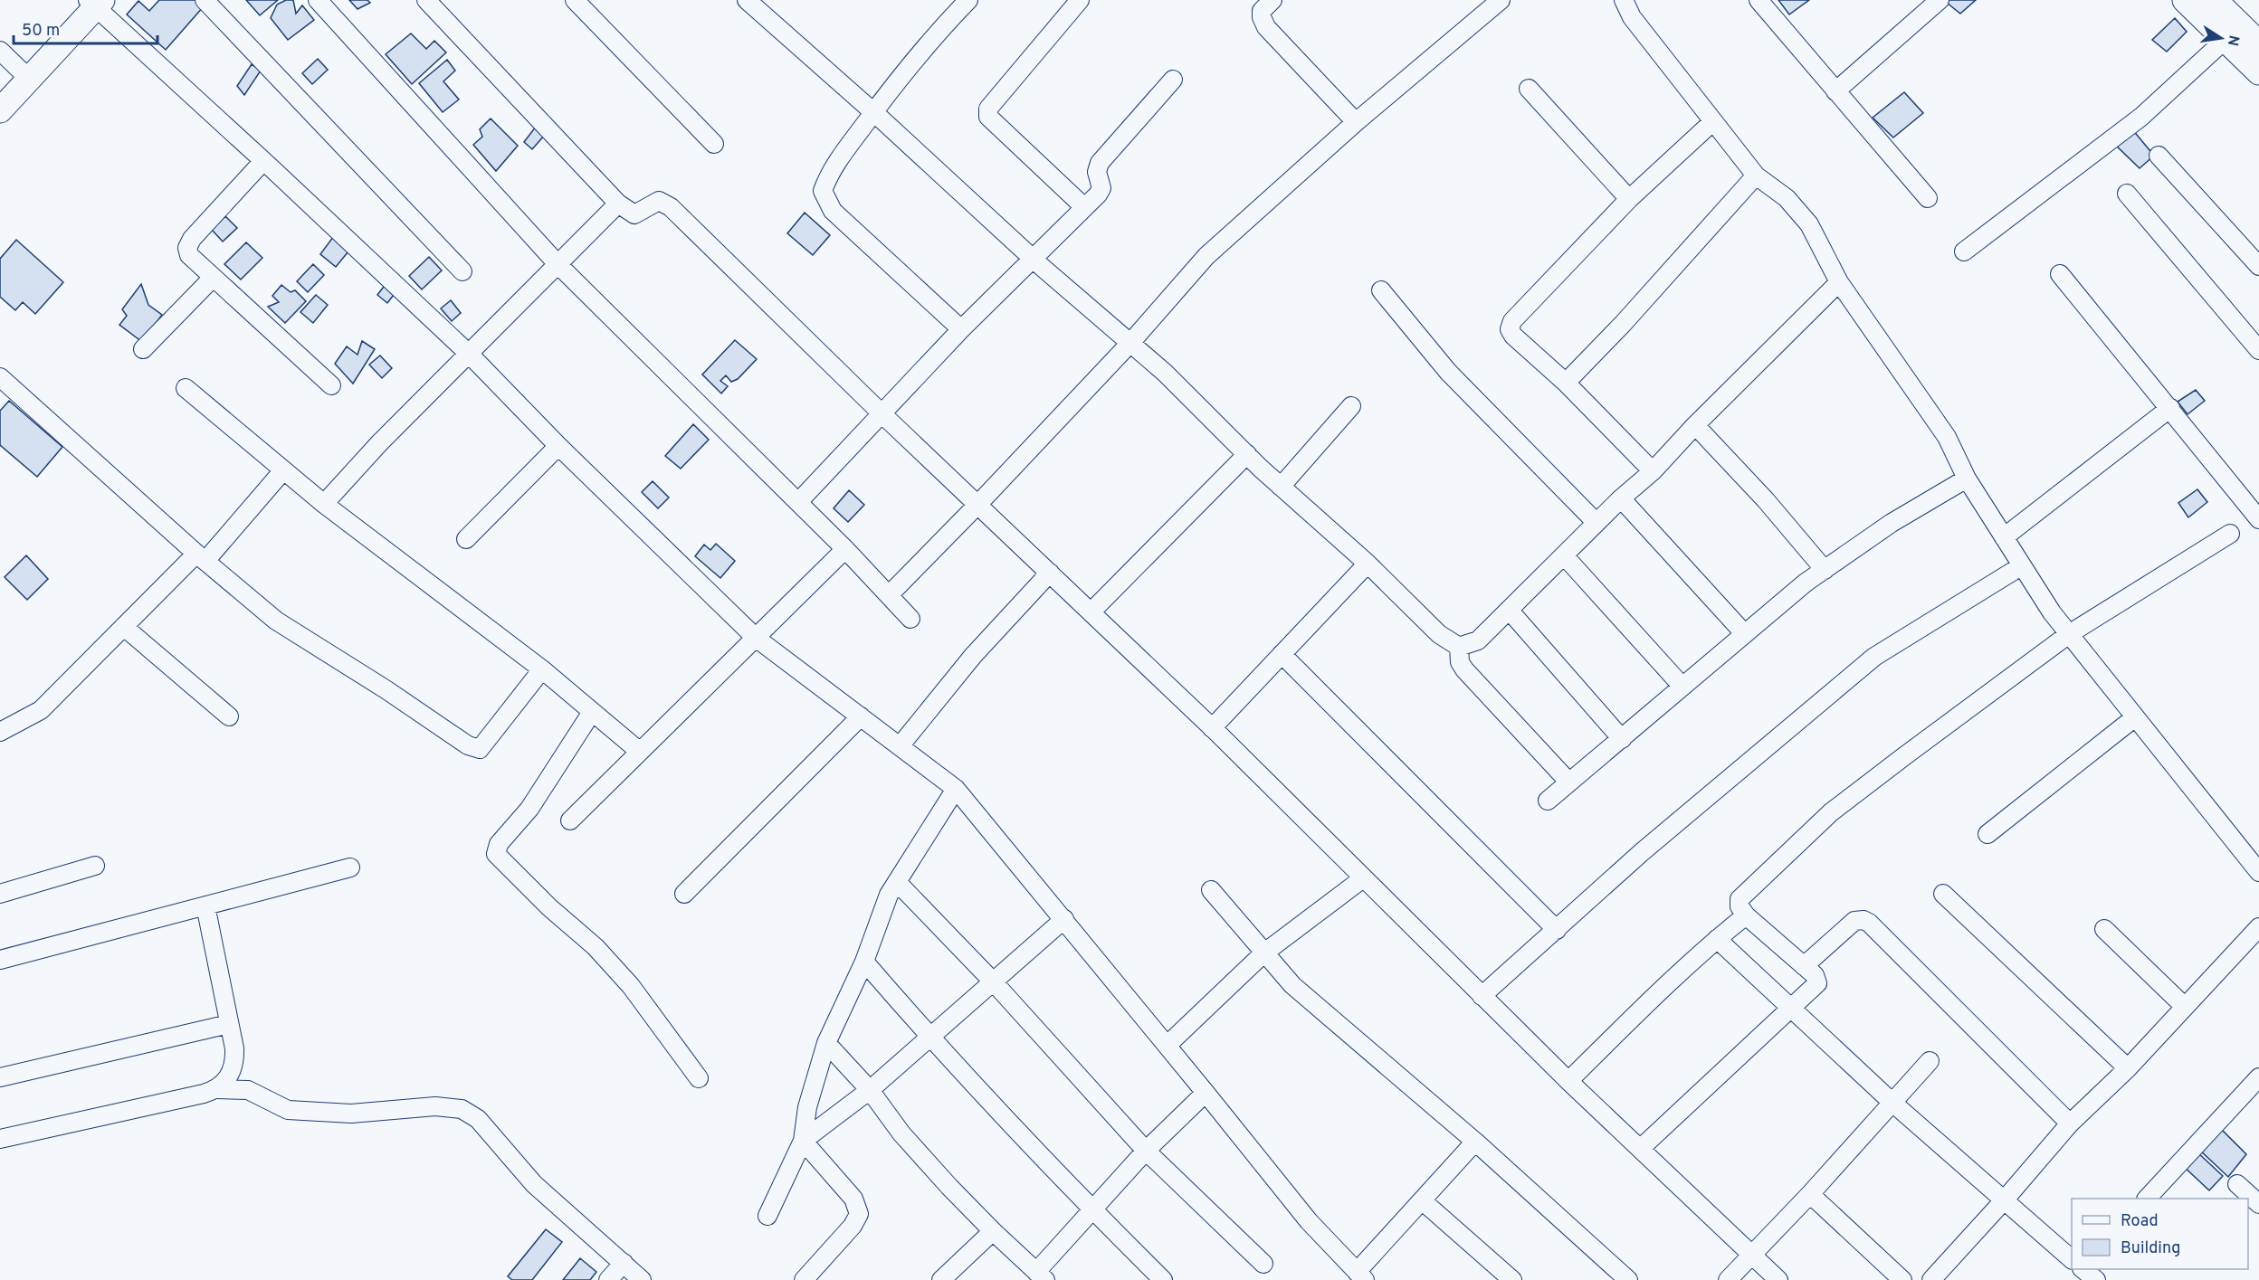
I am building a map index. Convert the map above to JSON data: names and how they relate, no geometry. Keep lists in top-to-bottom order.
{
  "legend": ["Road", "Building"],
  "scale_bar": "50 m",
  "north": "right"
}
